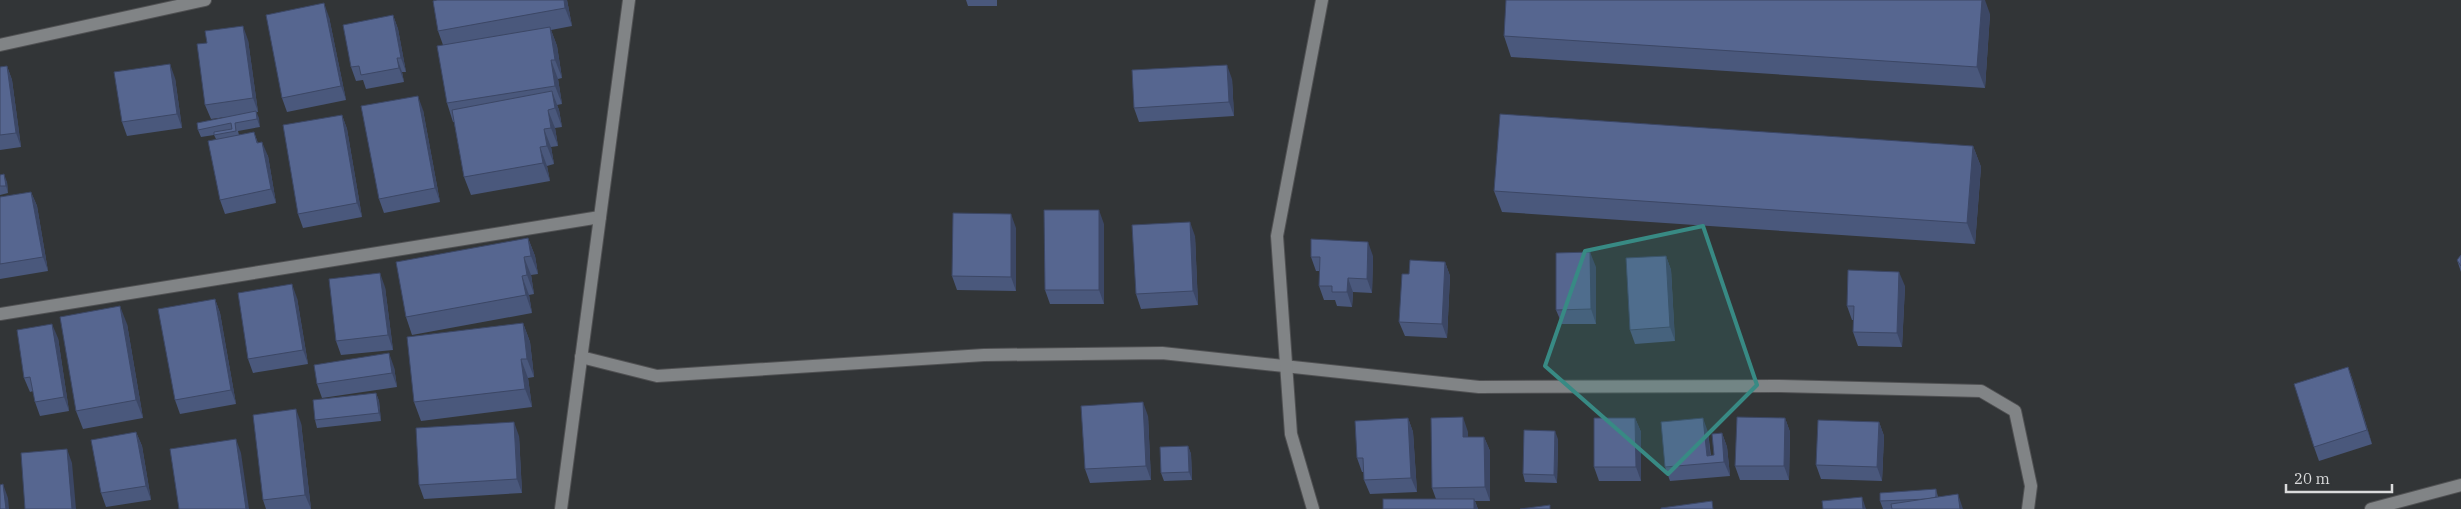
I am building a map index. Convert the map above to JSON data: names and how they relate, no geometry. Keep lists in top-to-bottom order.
{
  "scale_bar": "20 m"
}
